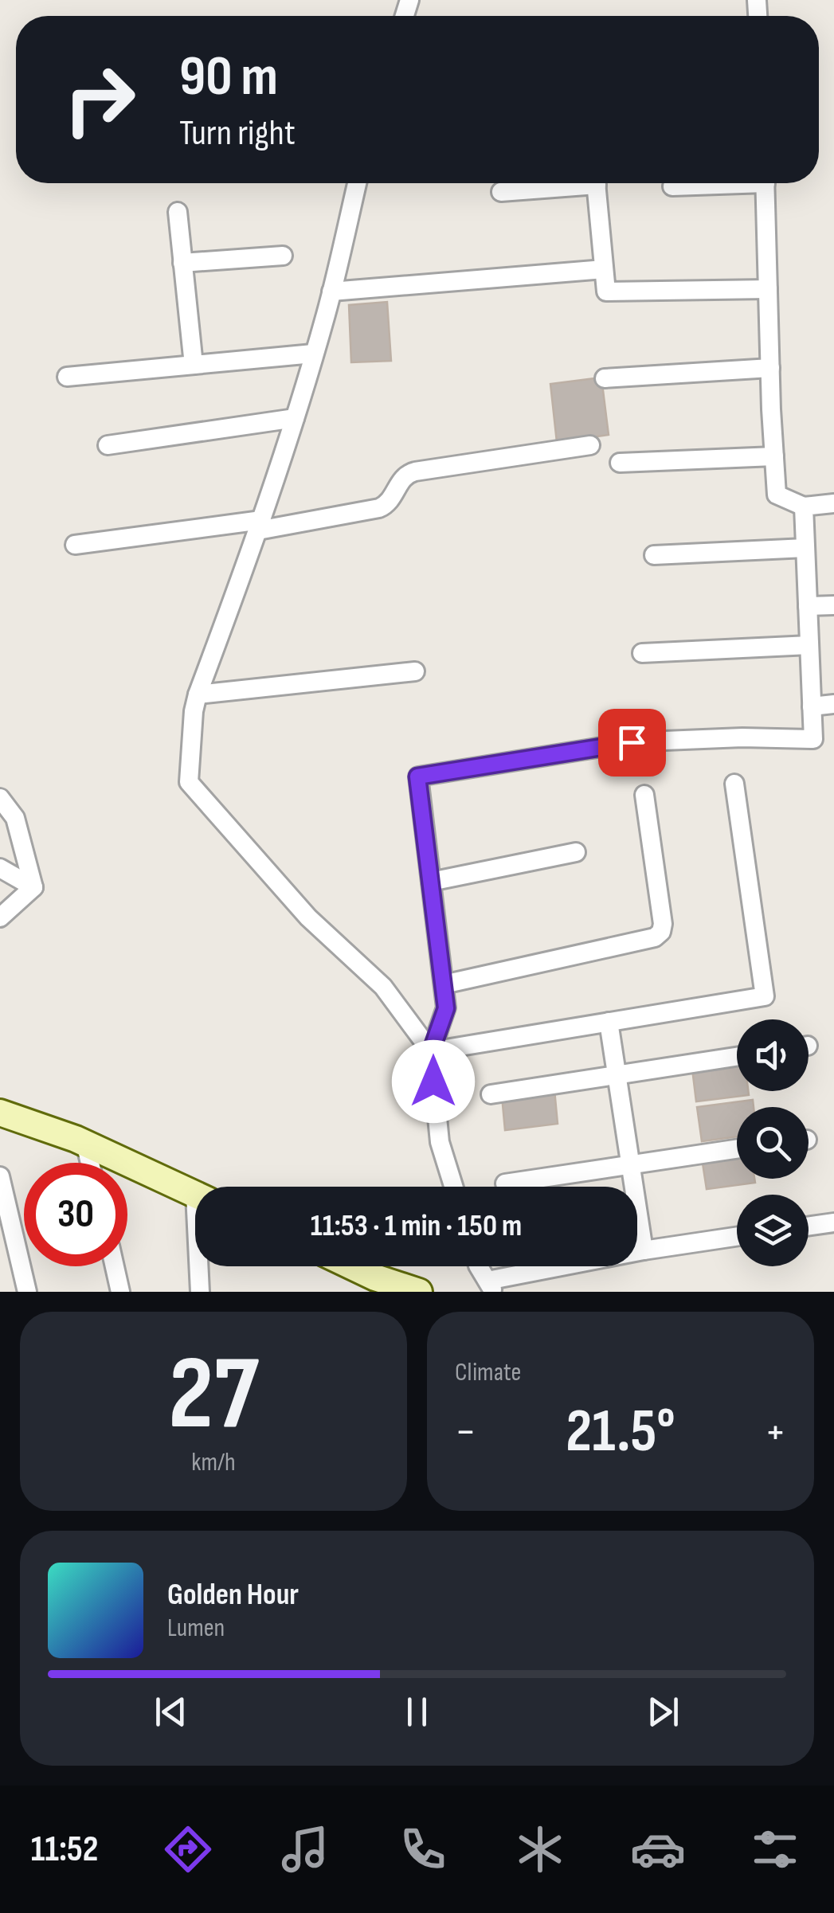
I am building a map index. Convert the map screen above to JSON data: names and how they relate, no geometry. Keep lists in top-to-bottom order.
{
  "page": {
    "turn": ["90 m", "Turn right"],
    "limit": "30",
    "trip": "11:53 · 1 min · 150 m",
    "tile": [
      ["27", "km/h"],
      "Climate"
    ],
    "heat": ["−", "21.5°", "+"],
    "song": ["Golden Hour", "Lumen"],
    "tabs": "11:52"
  }
}
